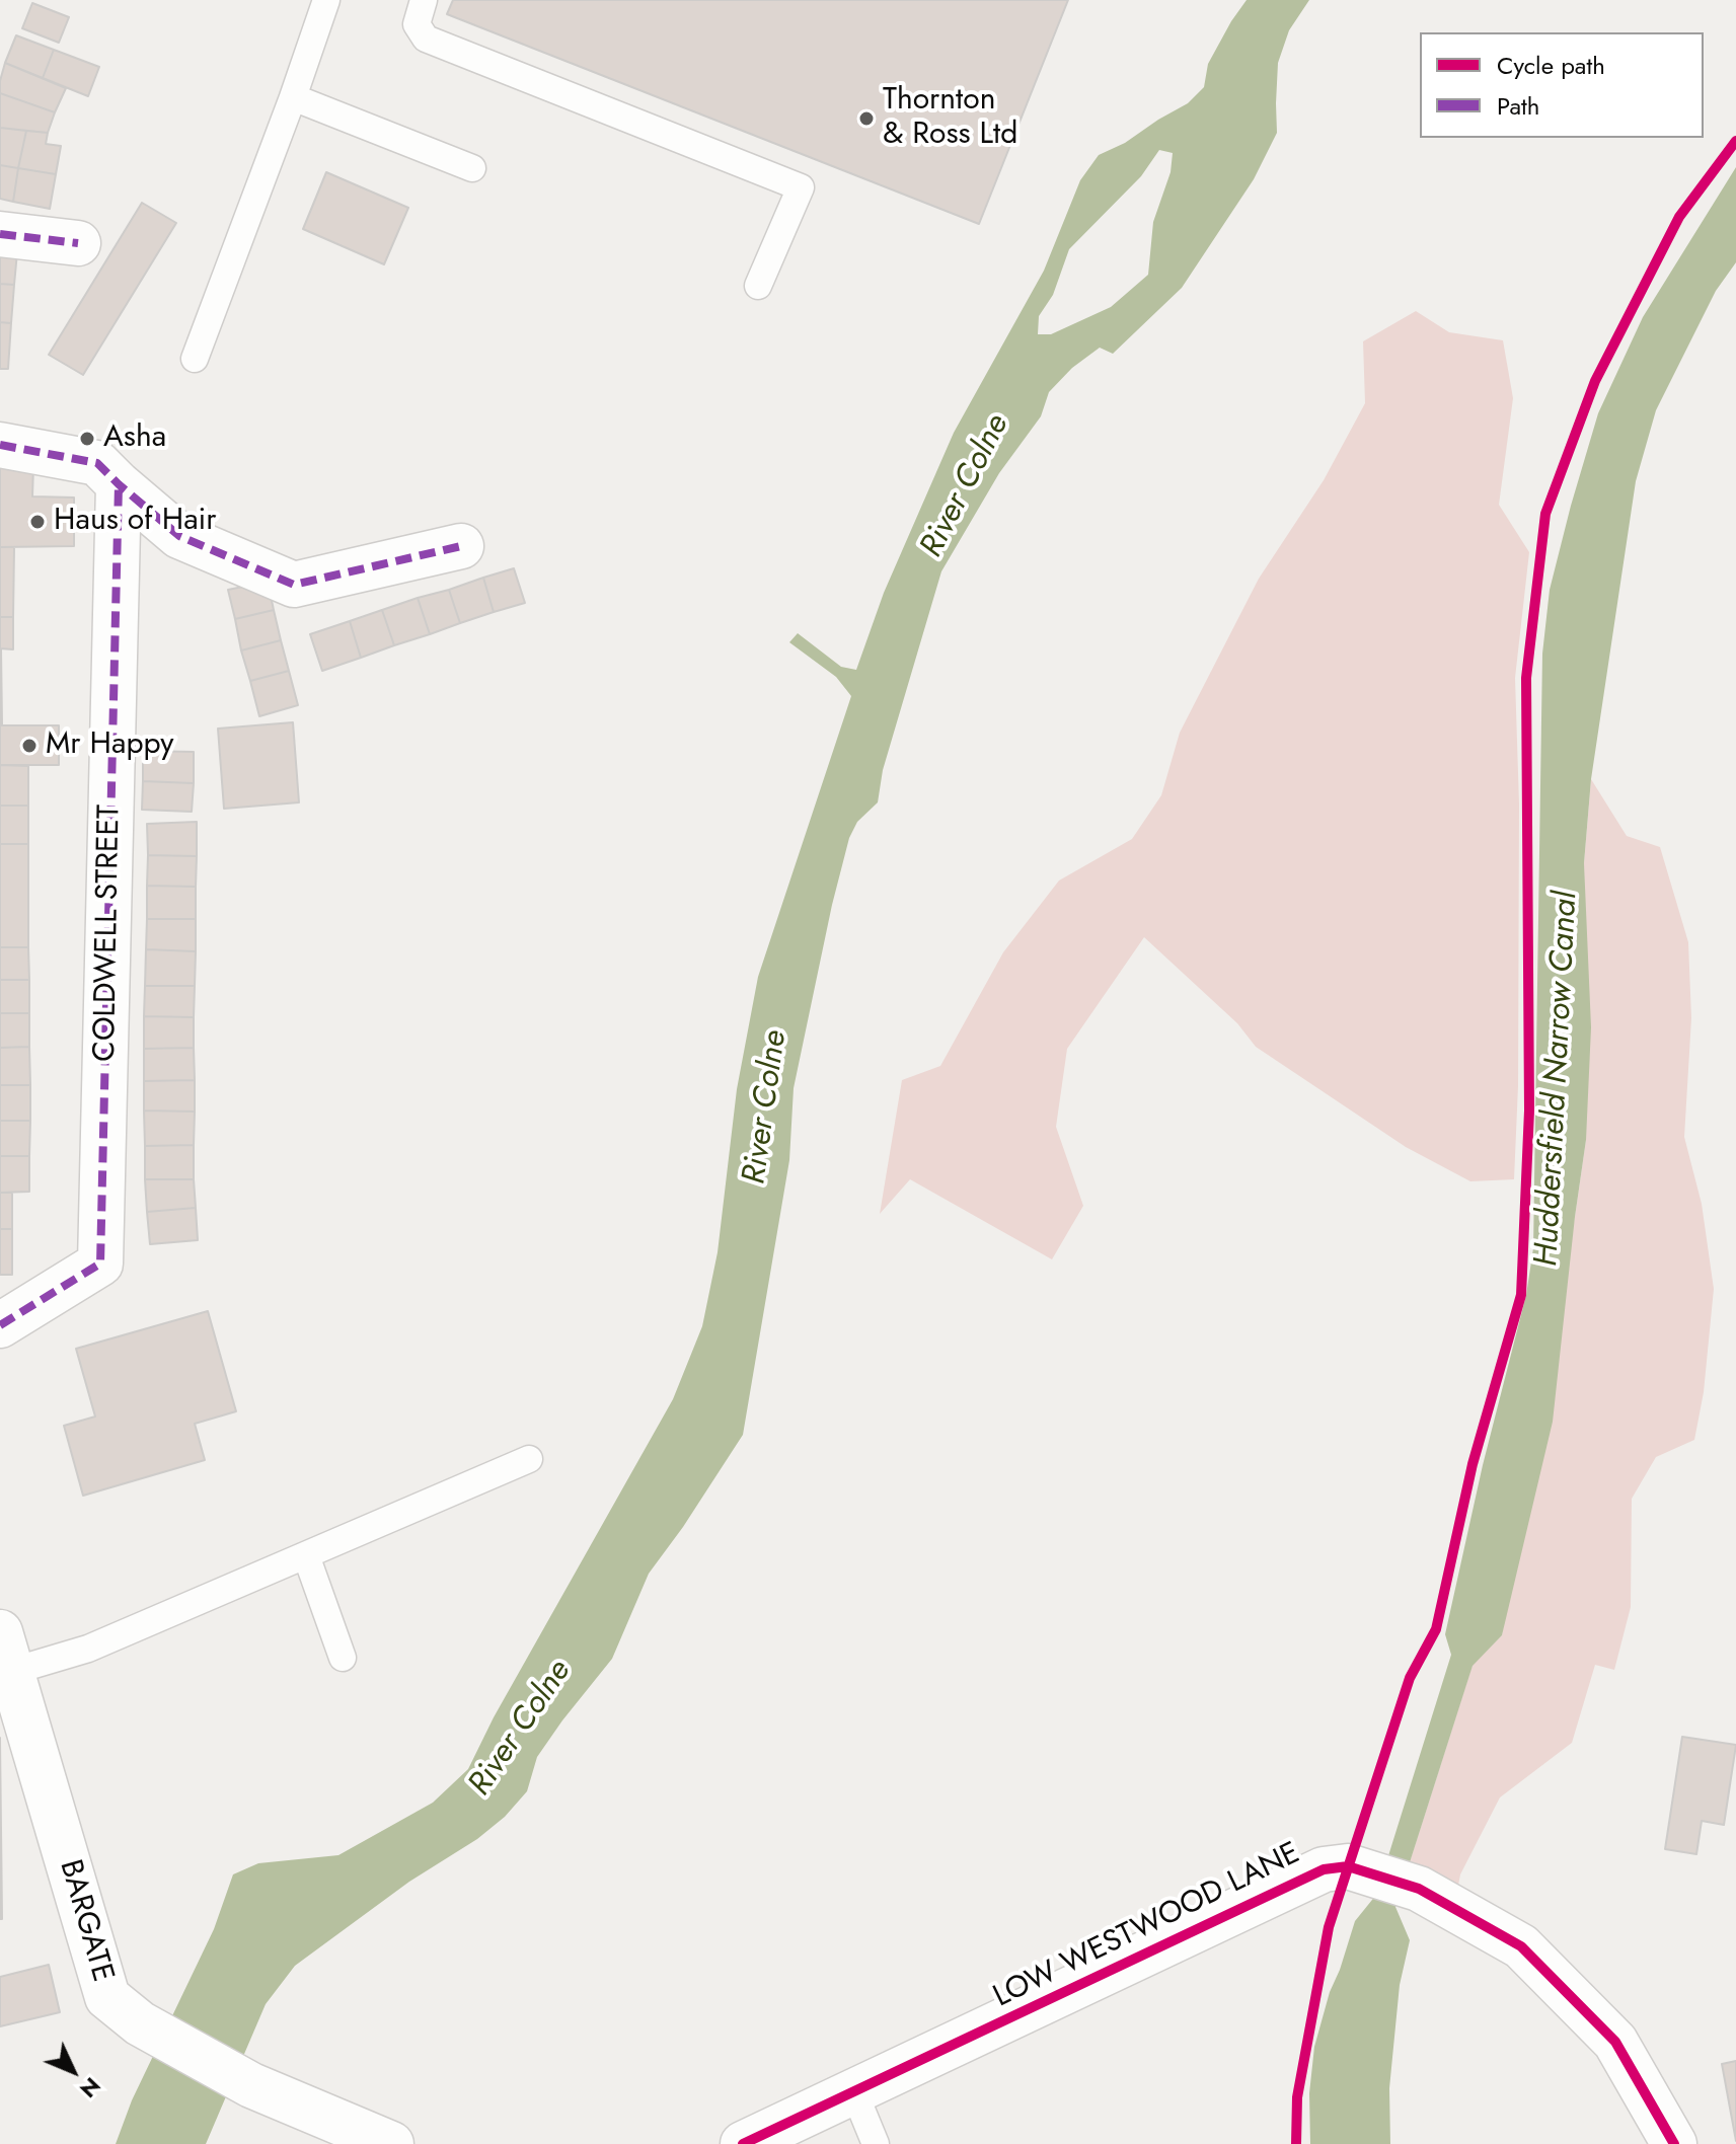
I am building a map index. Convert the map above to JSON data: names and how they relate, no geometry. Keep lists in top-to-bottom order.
{
  "streets": {
    "street": ["COLDWELL STREET", "BARGATE", "LOW WESTWOOD LANE"]
  },
  "water": ["River Colne", "Huddersfield Narrow Canal"],
  "places": [
    "Thornton & Ross Ltd",
    "Asha",
    "Haus of Hair",
    "Mr Happy"
  ],
  "legend": ["Cycle path", "Path"],
  "north": "bottom right"
}
